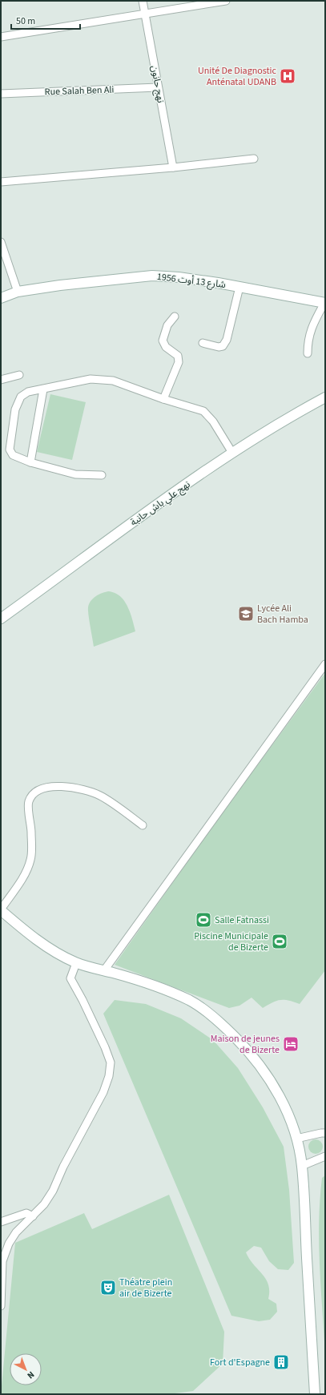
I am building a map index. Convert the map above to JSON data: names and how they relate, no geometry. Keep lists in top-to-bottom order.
{
  "streets": {
    "street": [
      "نهج حانون",
      "Rue Salah Ben Ali",
      "شارع 13 أوت 1956",
      "نهج علي باش حانبة"
    ]
  },
  "crossings": [
    ["نهج حانون", "Rue Salah Ben Ali"]
  ],
  "places": {
    "hospital": ["Unité De Diagnostic Anténatal UDANB"],
    "school or university": ["Lycée Ali Bach Hamba"],
    "sports": ["Salle Fatnassi", "Piscine Municipale de Bizerte"],
    "hotel": ["Maison de jeunes de Bizerte"],
    "theatre": ["Théatre plein air de Bizerte"],
    "building": ["Fort d'Espagne"]
  },
  "scale_bar": "50 m",
  "north": "bottom right"
}
